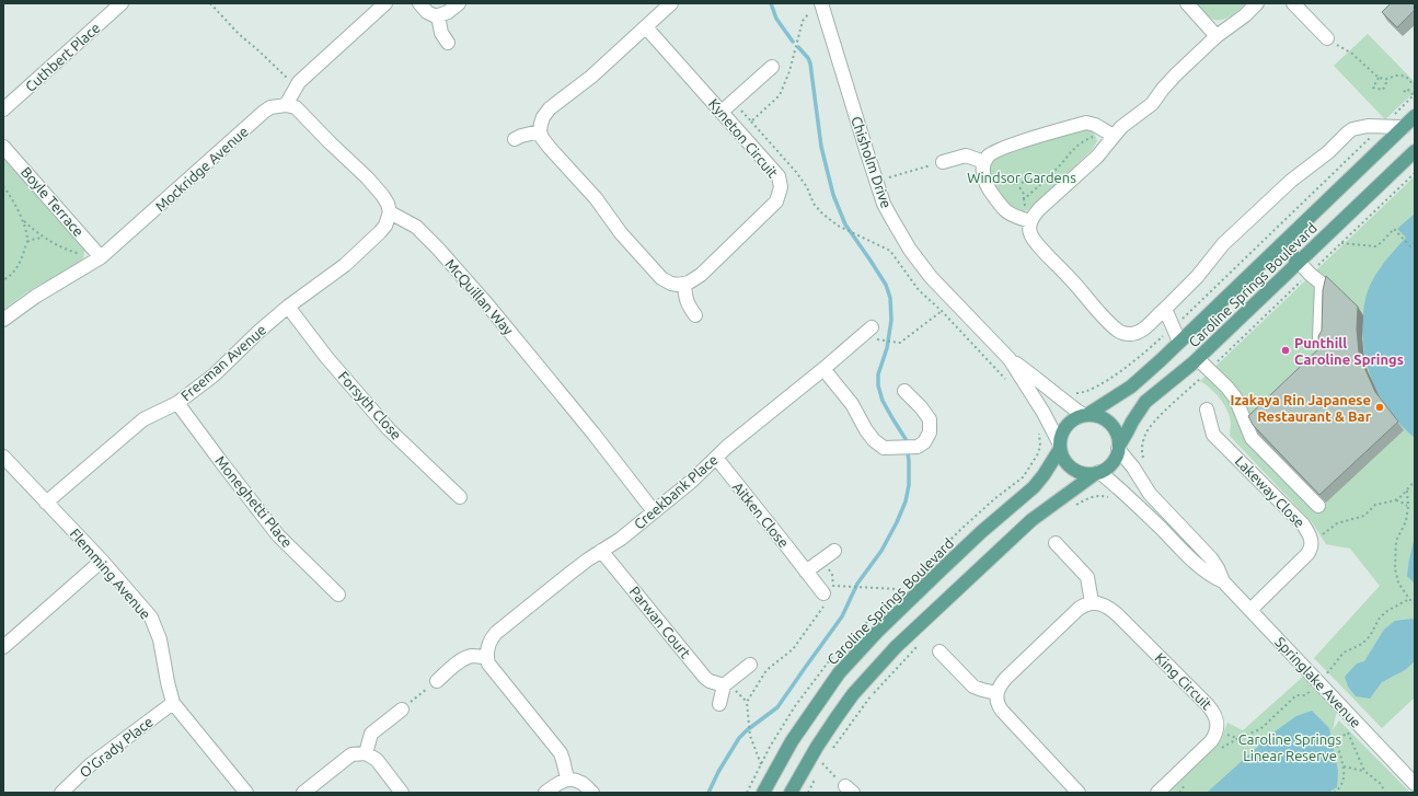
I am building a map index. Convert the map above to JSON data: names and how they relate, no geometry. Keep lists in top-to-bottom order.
{
  "streets": {
    "main road": ["Caroline Springs Boulevard"],
    "street": [
      "Cuthbert Place",
      "Kyneton Circuit",
      "Chisholm Drive",
      "Mockridge Avenue",
      "Boyle Terrace",
      "McQuillan Way",
      "Freeman Avenue",
      "Forsyth Close",
      "Creekbank Place",
      "Lakeway Close",
      "Moneghetti Place",
      "Aitken Close",
      "Flemming Avenue",
      "Parwan Court",
      "King Circuit",
      "Springlake Avenue",
      "O'Grady Place"
    ]
  },
  "crossings": [
    ["Chisholm Drive", "Caroline Springs Boulevard"],
    ["Chisholm Drive", "Springlake Avenue"],
    ["Mockridge Avenue", "Boyle Terrace"],
    ["Caroline Springs Boulevard", "Springlake Avenue"],
    ["McQuillan Way", "Freeman Avenue"],
    ["McQuillan Way", "Creekbank Place"],
    ["Freeman Avenue", "Forsyth Close"],
    ["Freeman Avenue", "Moneghetti Place"],
    ["Freeman Avenue", "Flemming Avenue"],
    ["Creekbank Place", "Aitken Close"],
    ["Creekbank Place", "Parwan Court"],
    ["Lakeway Close", "Springlake Avenue"],
    ["Flemming Avenue", "O'Grady Place"]
  ],
  "parks": ["Windsor Gardens", "Caroline Springs Linear Reserve"],
  "places": ["Punthill Caroline Springs", "Izakaya Rin Japanese Restaurant & Bar"]
}
